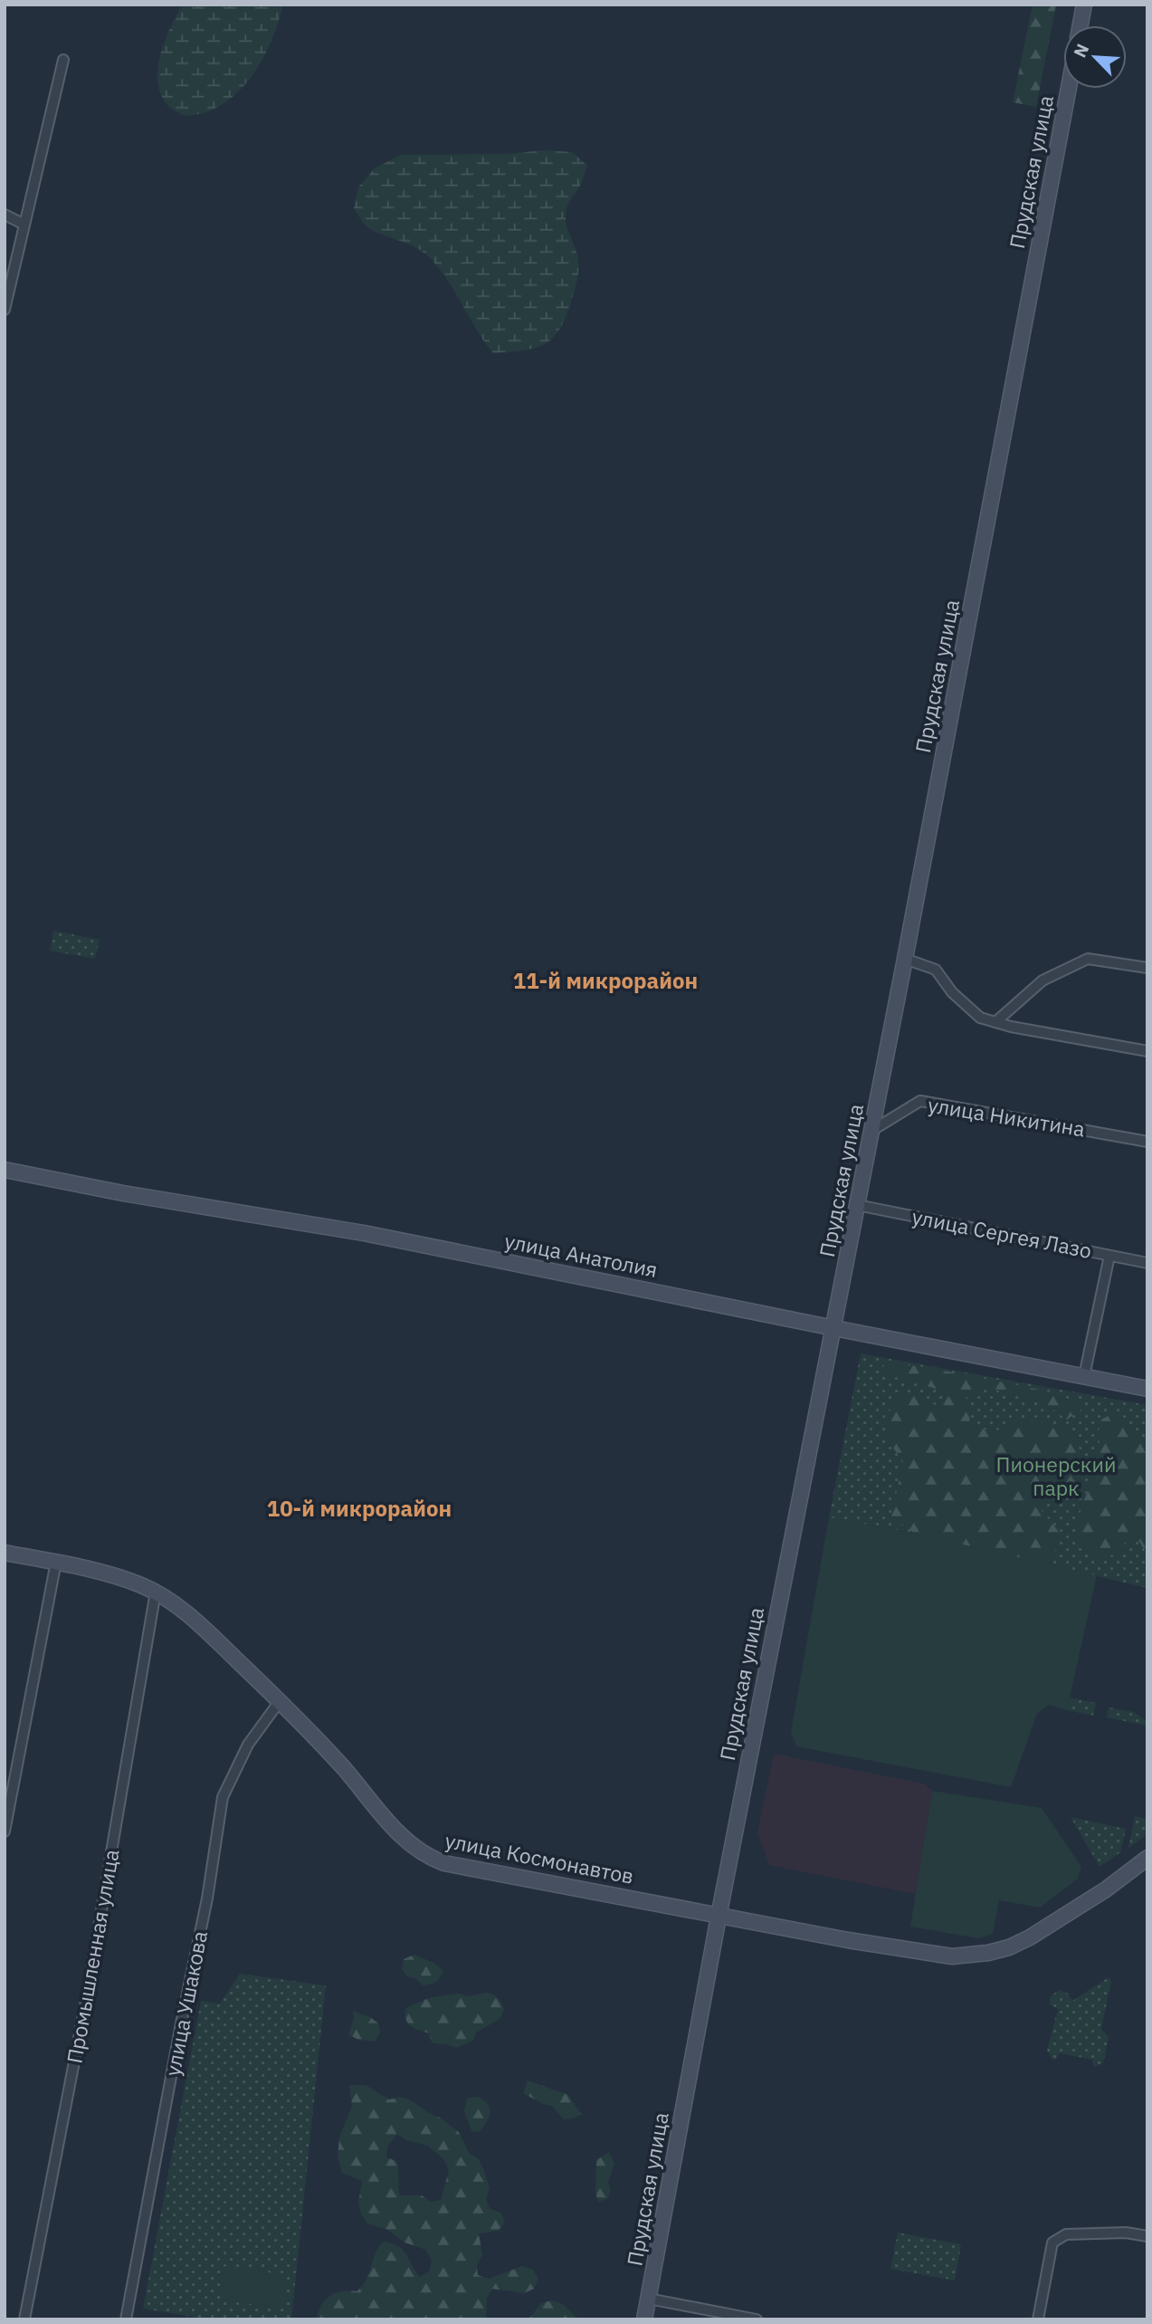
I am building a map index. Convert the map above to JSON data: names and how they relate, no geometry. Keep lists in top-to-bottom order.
{
  "streets": {
    "street": [
      "Прудская улица",
      "улица Никитина",
      "улица Сергея Лазо",
      "улица Анатолия",
      "улица Космонавтов",
      "Промышленная улица",
      "улица Ушакова"
    ]
  },
  "crossings": [
    ["Прудская улица", "улица Никитина"],
    ["Прудская улица", "улица Сергея Лазо"],
    ["Прудская улица", "улица Анатолия"],
    ["Прудская улица", "улица Космонавтов"],
    ["улица Космонавтов", "Промышленная улица"],
    ["улица Космонавтов", "улица Ушакова"]
  ],
  "districts": ["11-й микрорайон", "10-й микрорайон"],
  "parks": ["Пионерский парк"],
  "north": "top left"
}
